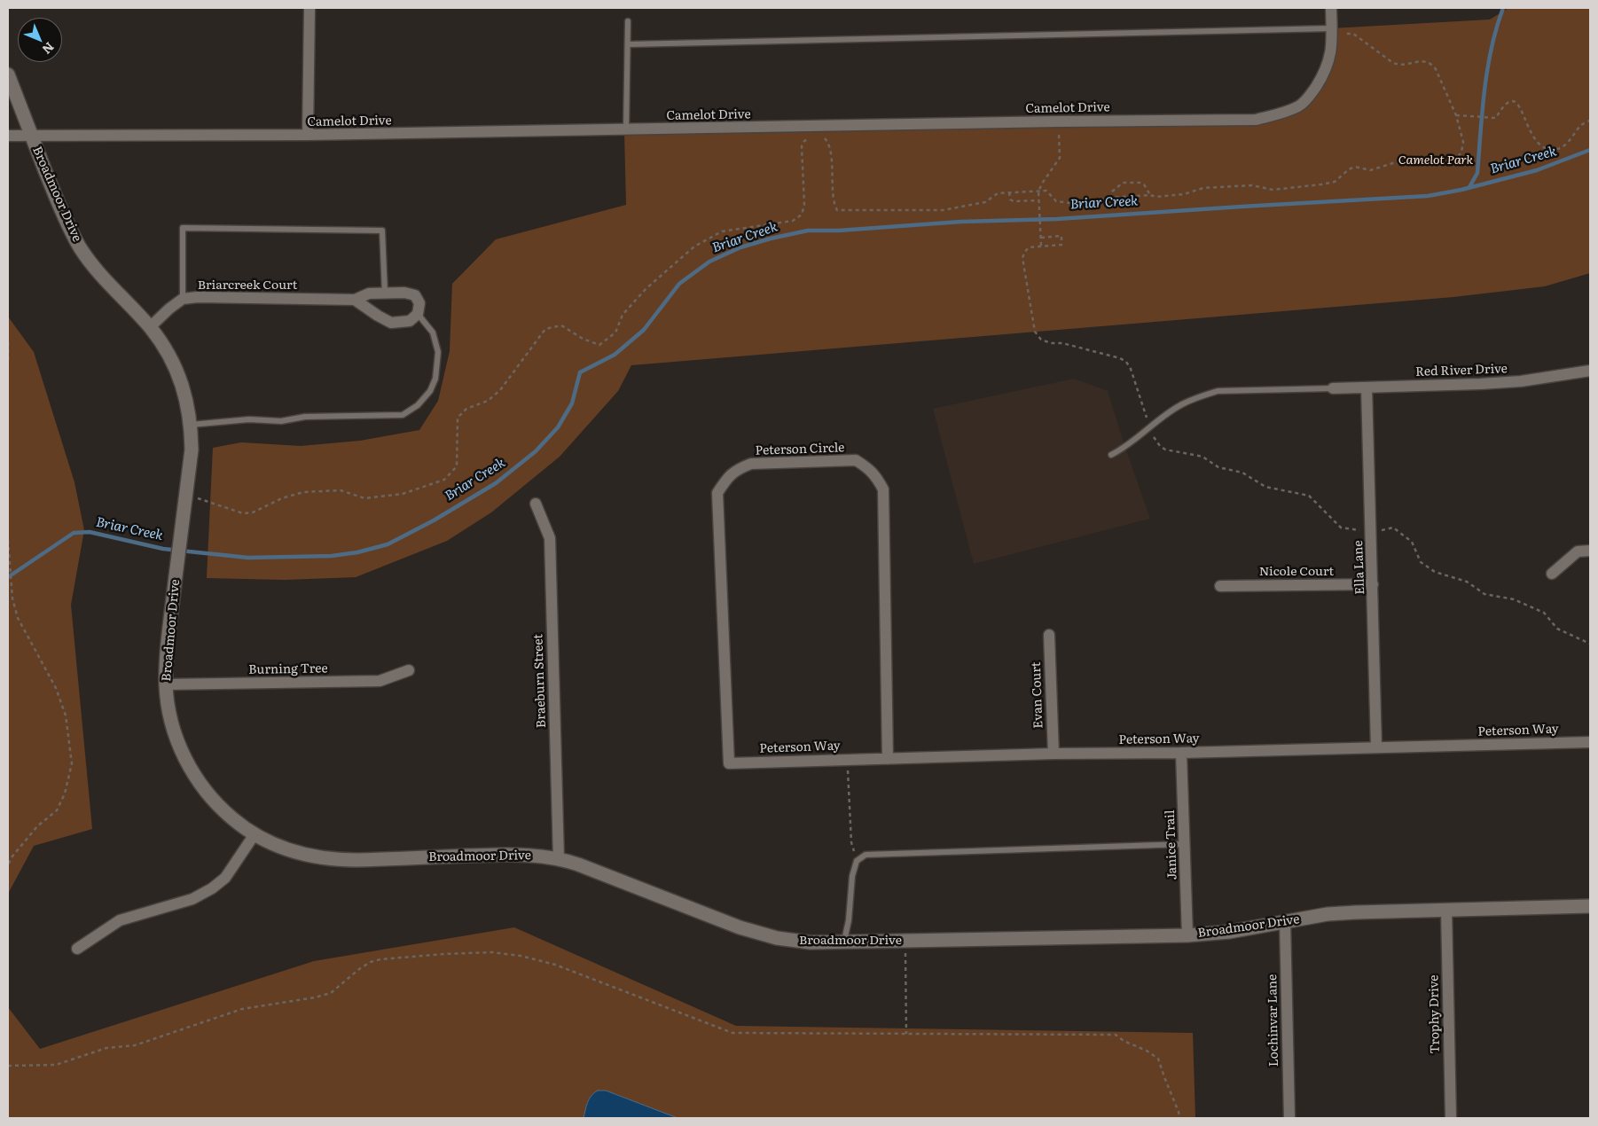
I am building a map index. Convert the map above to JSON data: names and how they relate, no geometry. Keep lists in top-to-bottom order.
{
  "streets": {
    "street": [
      "Camelot Drive",
      "Broadmoor Drive",
      "Briarcreek Court",
      "Red River Drive",
      "Peterson Circle",
      "Ella Lane",
      "Nicole Court",
      "Burning Tree",
      "Braeburn Street",
      "Evan Court",
      "Peterson Way",
      "Janice Trail",
      "Trophy Drive",
      "Lochinvar Lane"
    ]
  },
  "crossings": [
    ["Camelot Drive", "Broadmoor Drive"],
    ["Broadmoor Drive", "Briarcreek Court"],
    ["Broadmoor Drive", "Burning Tree"],
    ["Broadmoor Drive", "Braeburn Street"],
    ["Broadmoor Drive", "Janice Trail"],
    ["Broadmoor Drive", "Trophy Drive"],
    ["Broadmoor Drive", "Lochinvar Lane"],
    ["Red River Drive", "Ella Lane"],
    ["Peterson Circle", "Peterson Way"],
    ["Ella Lane", "Nicole Court"],
    ["Ella Lane", "Peterson Way"],
    ["Evan Court", "Peterson Way"],
    ["Peterson Way", "Janice Trail"]
  ],
  "water": ["Briar Creek"],
  "parks": ["Camelot Park"],
  "north": "bottom right"
}
